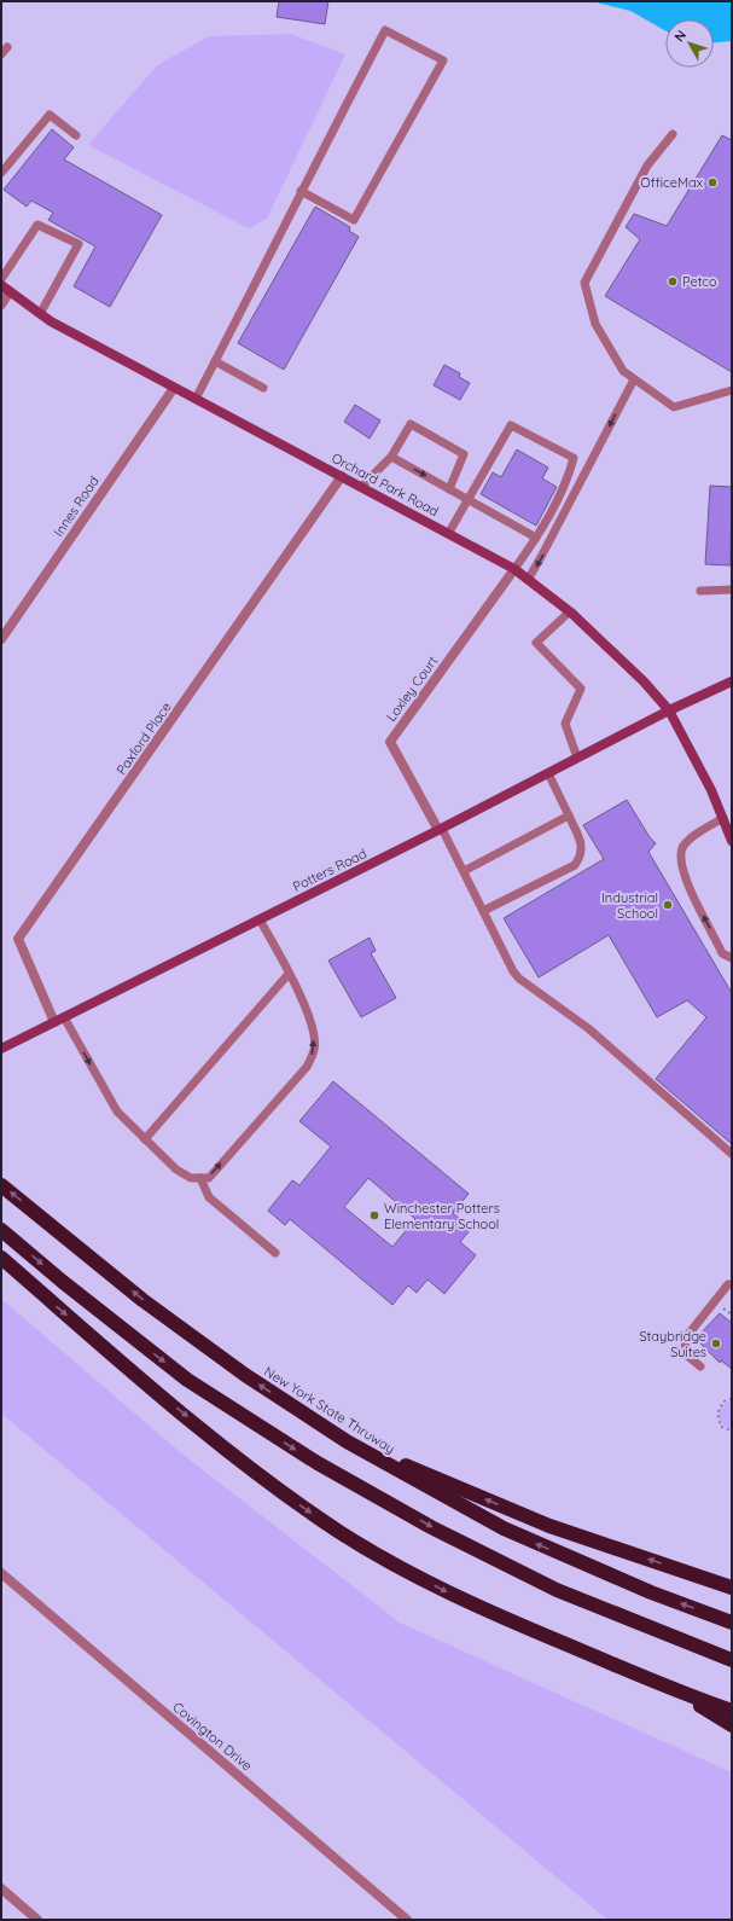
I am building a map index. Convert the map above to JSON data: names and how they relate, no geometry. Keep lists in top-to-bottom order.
{
  "streets": {
    "highway": ["New York State Thruway"],
    "street": [
      "Orchard Park Road",
      "Innes Road",
      "Loxley Court",
      "Paxford Place",
      "Potters Road",
      "Covington Drive"
    ]
  },
  "crossings": [
    ["Orchard Park Road", "Innes Road"],
    ["Orchard Park Road", "Loxley Court"],
    ["Orchard Park Road", "Paxford Place"],
    ["Orchard Park Road", "Potters Road"],
    ["Loxley Court", "Potters Road"],
    ["Paxford Place", "Potters Road"]
  ],
  "places": [
    "OfficeMax",
    "Petco",
    "Industrial School",
    "Winchester Potters Elementary School",
    "Staybridge Suites"
  ],
  "north": "top left"
}
